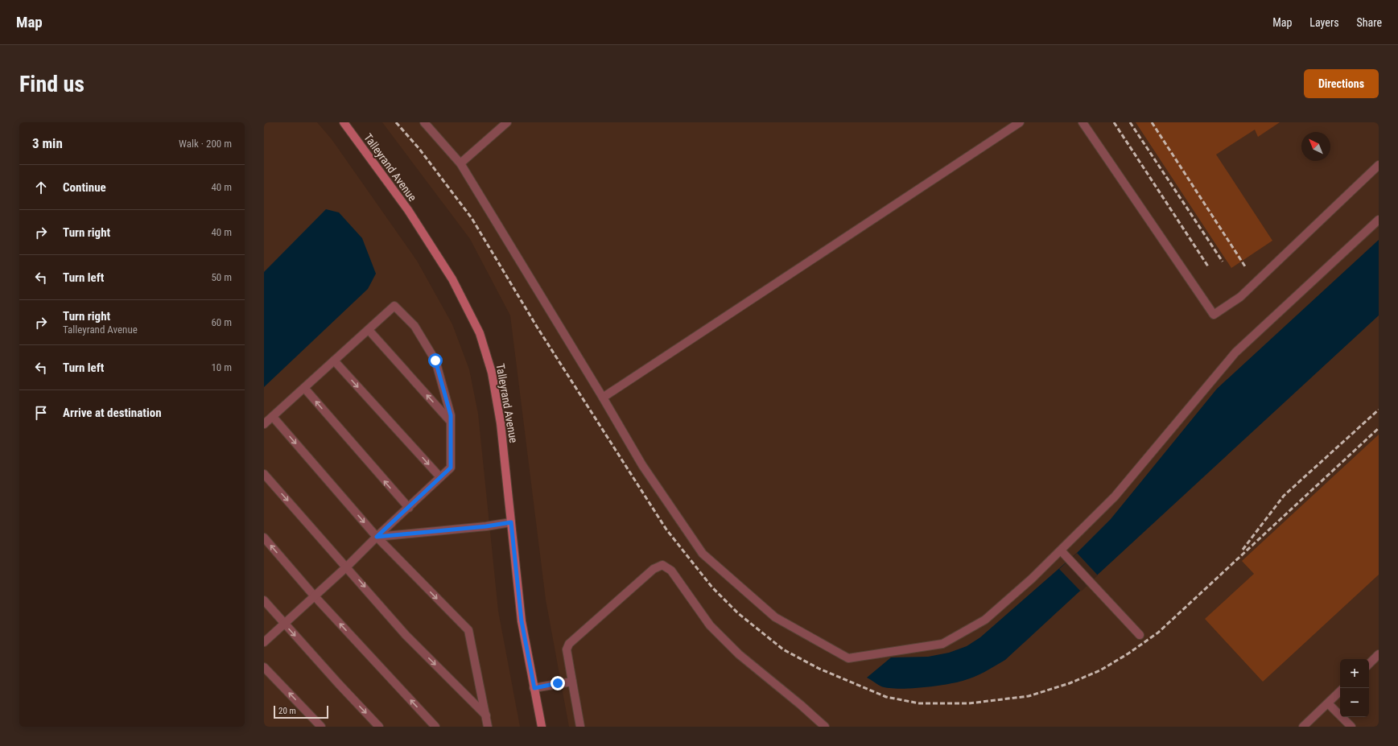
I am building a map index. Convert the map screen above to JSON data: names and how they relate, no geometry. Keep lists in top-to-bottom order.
{
  "streets": {
    "street": ["Talleyrand Avenue"]
  },
  "scale_bar": "20 m",
  "north": "top left",
  "page": {
    "header": "Map",
    "nav": ["Map", "Layers", "Share"],
    "buttons": "Directions",
    "title": "Find us",
    "heading": ["3 min", "Walk · 200 m"],
    "list": [
      ["Continue", "40 m"],
      ["Turn right", "40 m"],
      ["Turn left", "50 m"],
      ["Turn right", "Talleyrand Avenue", "60 m"],
      ["Turn left", "10 m"],
      "Arrive at destination"
    ],
    "map_buttons": ["+", "−"],
    "scale": "20 m"
  }
}
